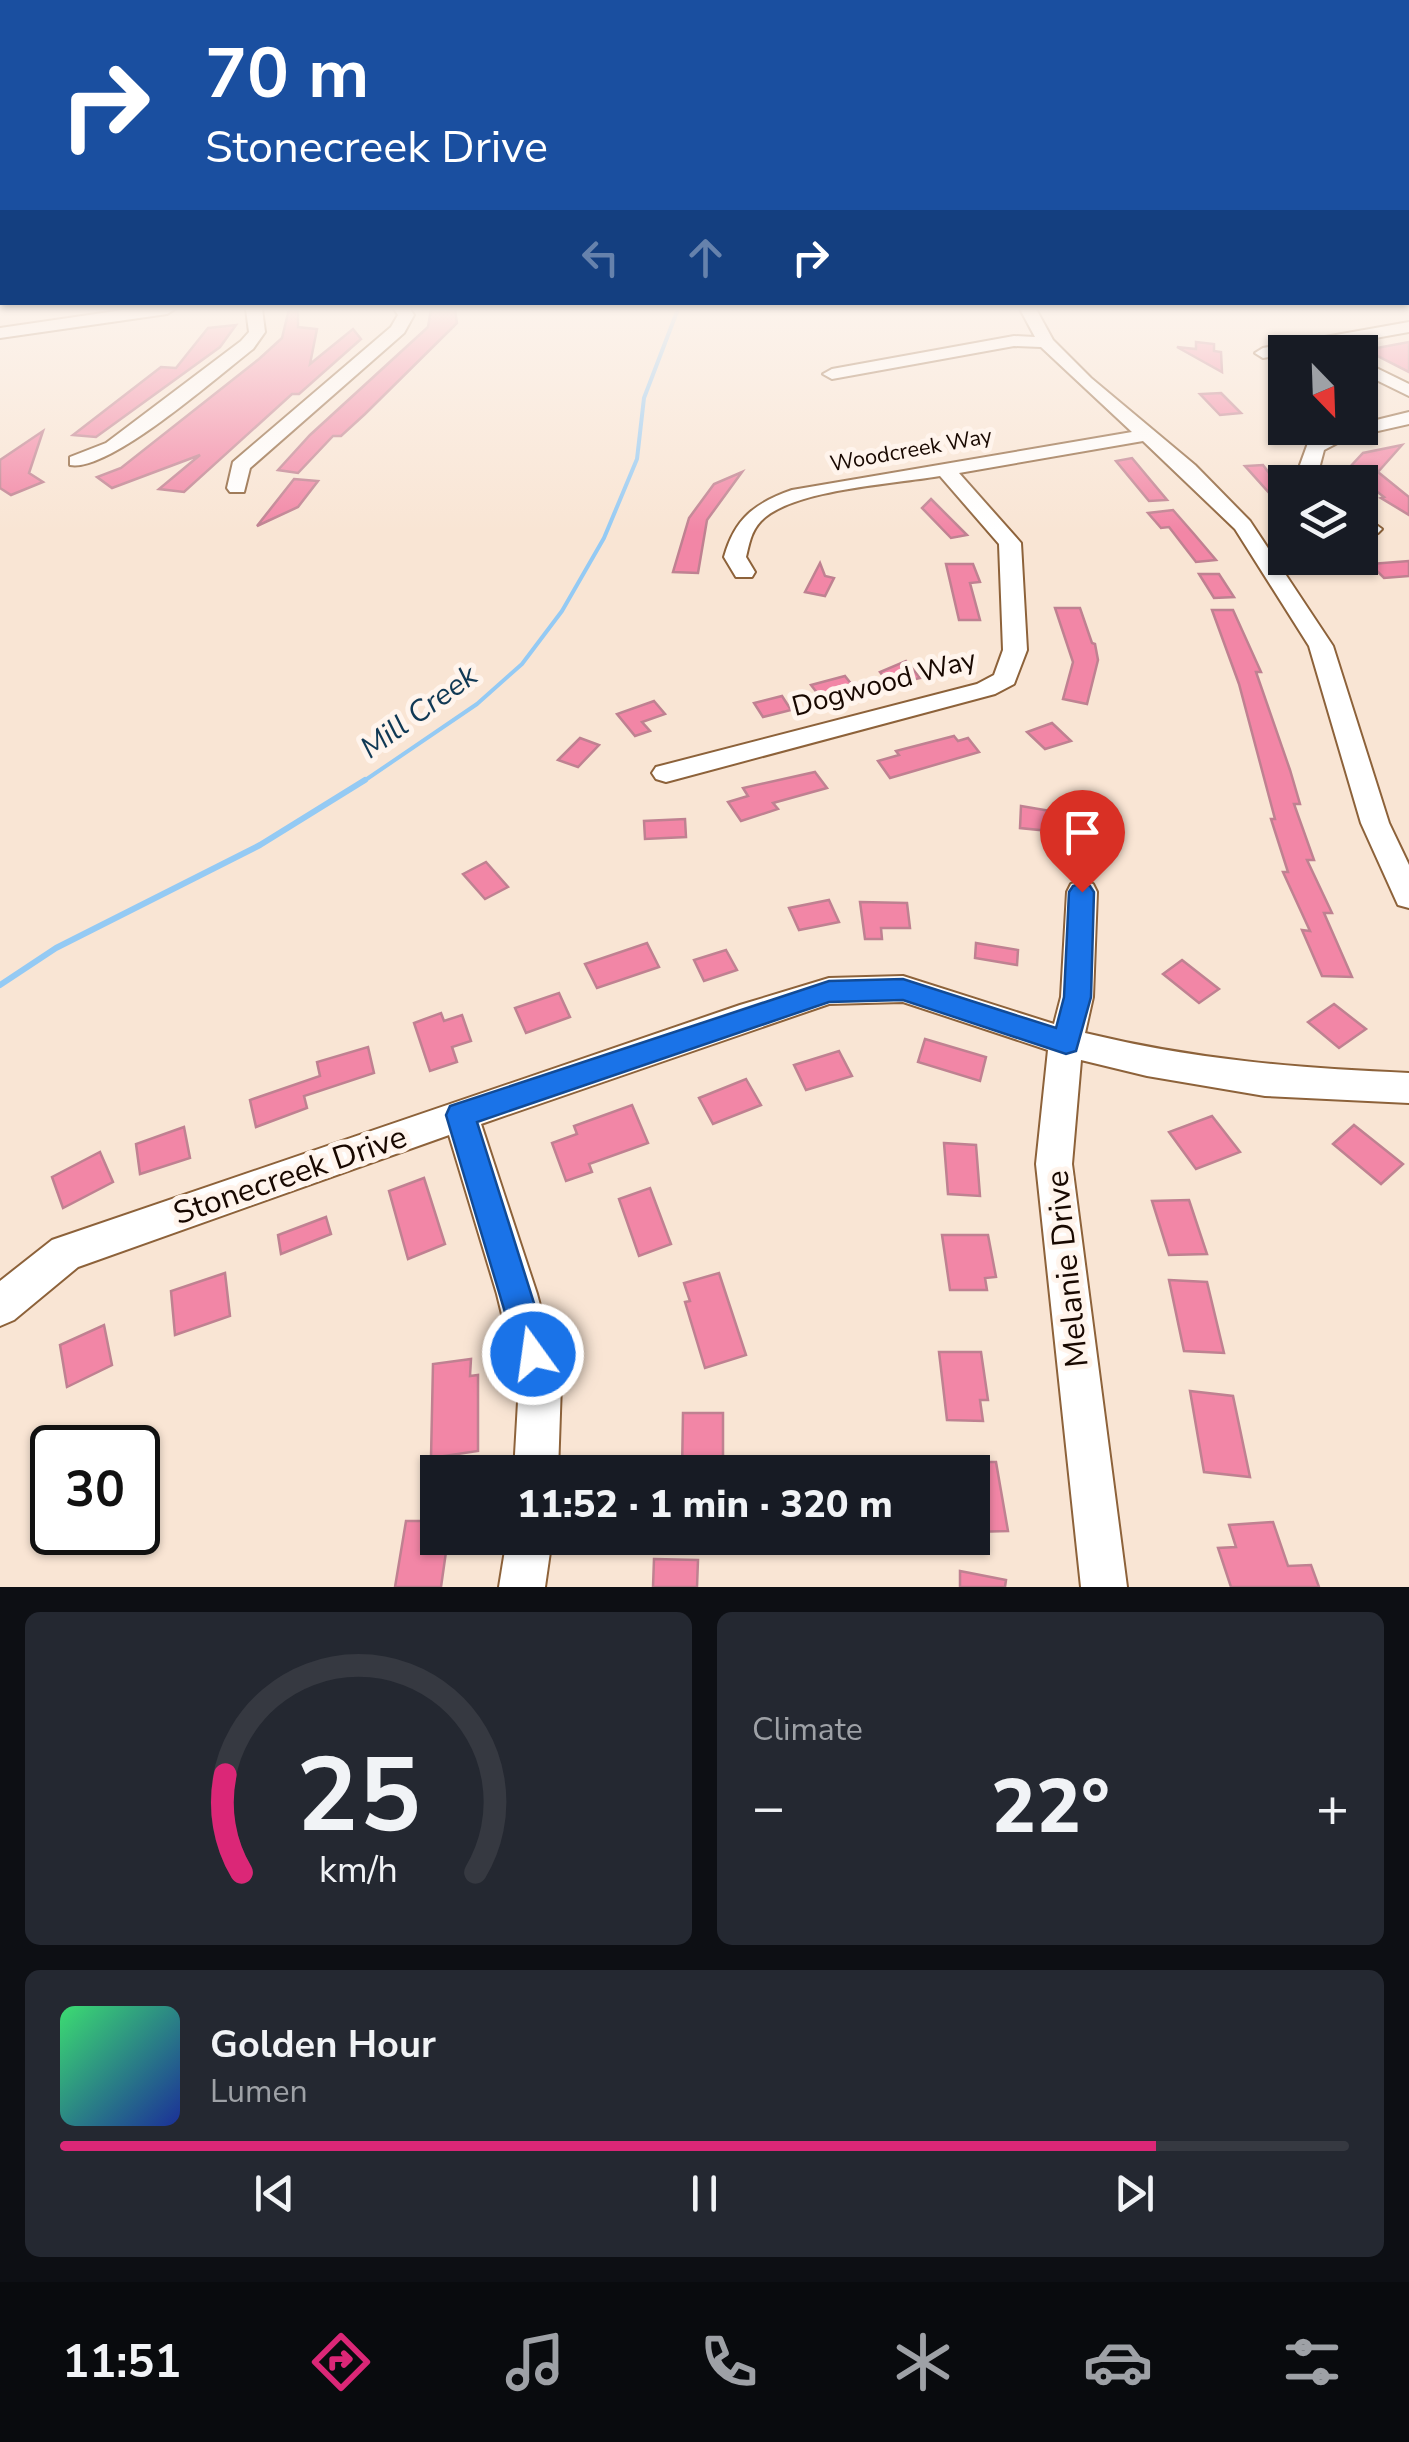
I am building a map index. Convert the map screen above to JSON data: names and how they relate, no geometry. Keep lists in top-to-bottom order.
{
  "streets": {
    "street": [
      "Woodcreek Way",
      "Dogwood Way",
      "Stonecreek Drive",
      "Melanie Drive"
    ]
  },
  "crossings": [
    ["Woodcreek Way", "Dogwood Way"],
    ["Stonecreek Drive", "Melanie Drive"]
  ],
  "water": ["Mill Creek"],
  "north": "bottom right",
  "page": {
    "turn": ["70 m", "Stonecreek Drive"],
    "limit": "30",
    "trip": "11:52 · 1 min · 320 m",
    "tile": "Climate",
    "heat": ["−", "22°", "+"],
    "song": ["Golden Hour", "Lumen"],
    "tabs": "11:51",
    "gauge": ["25", "km/h"]
  }
}
